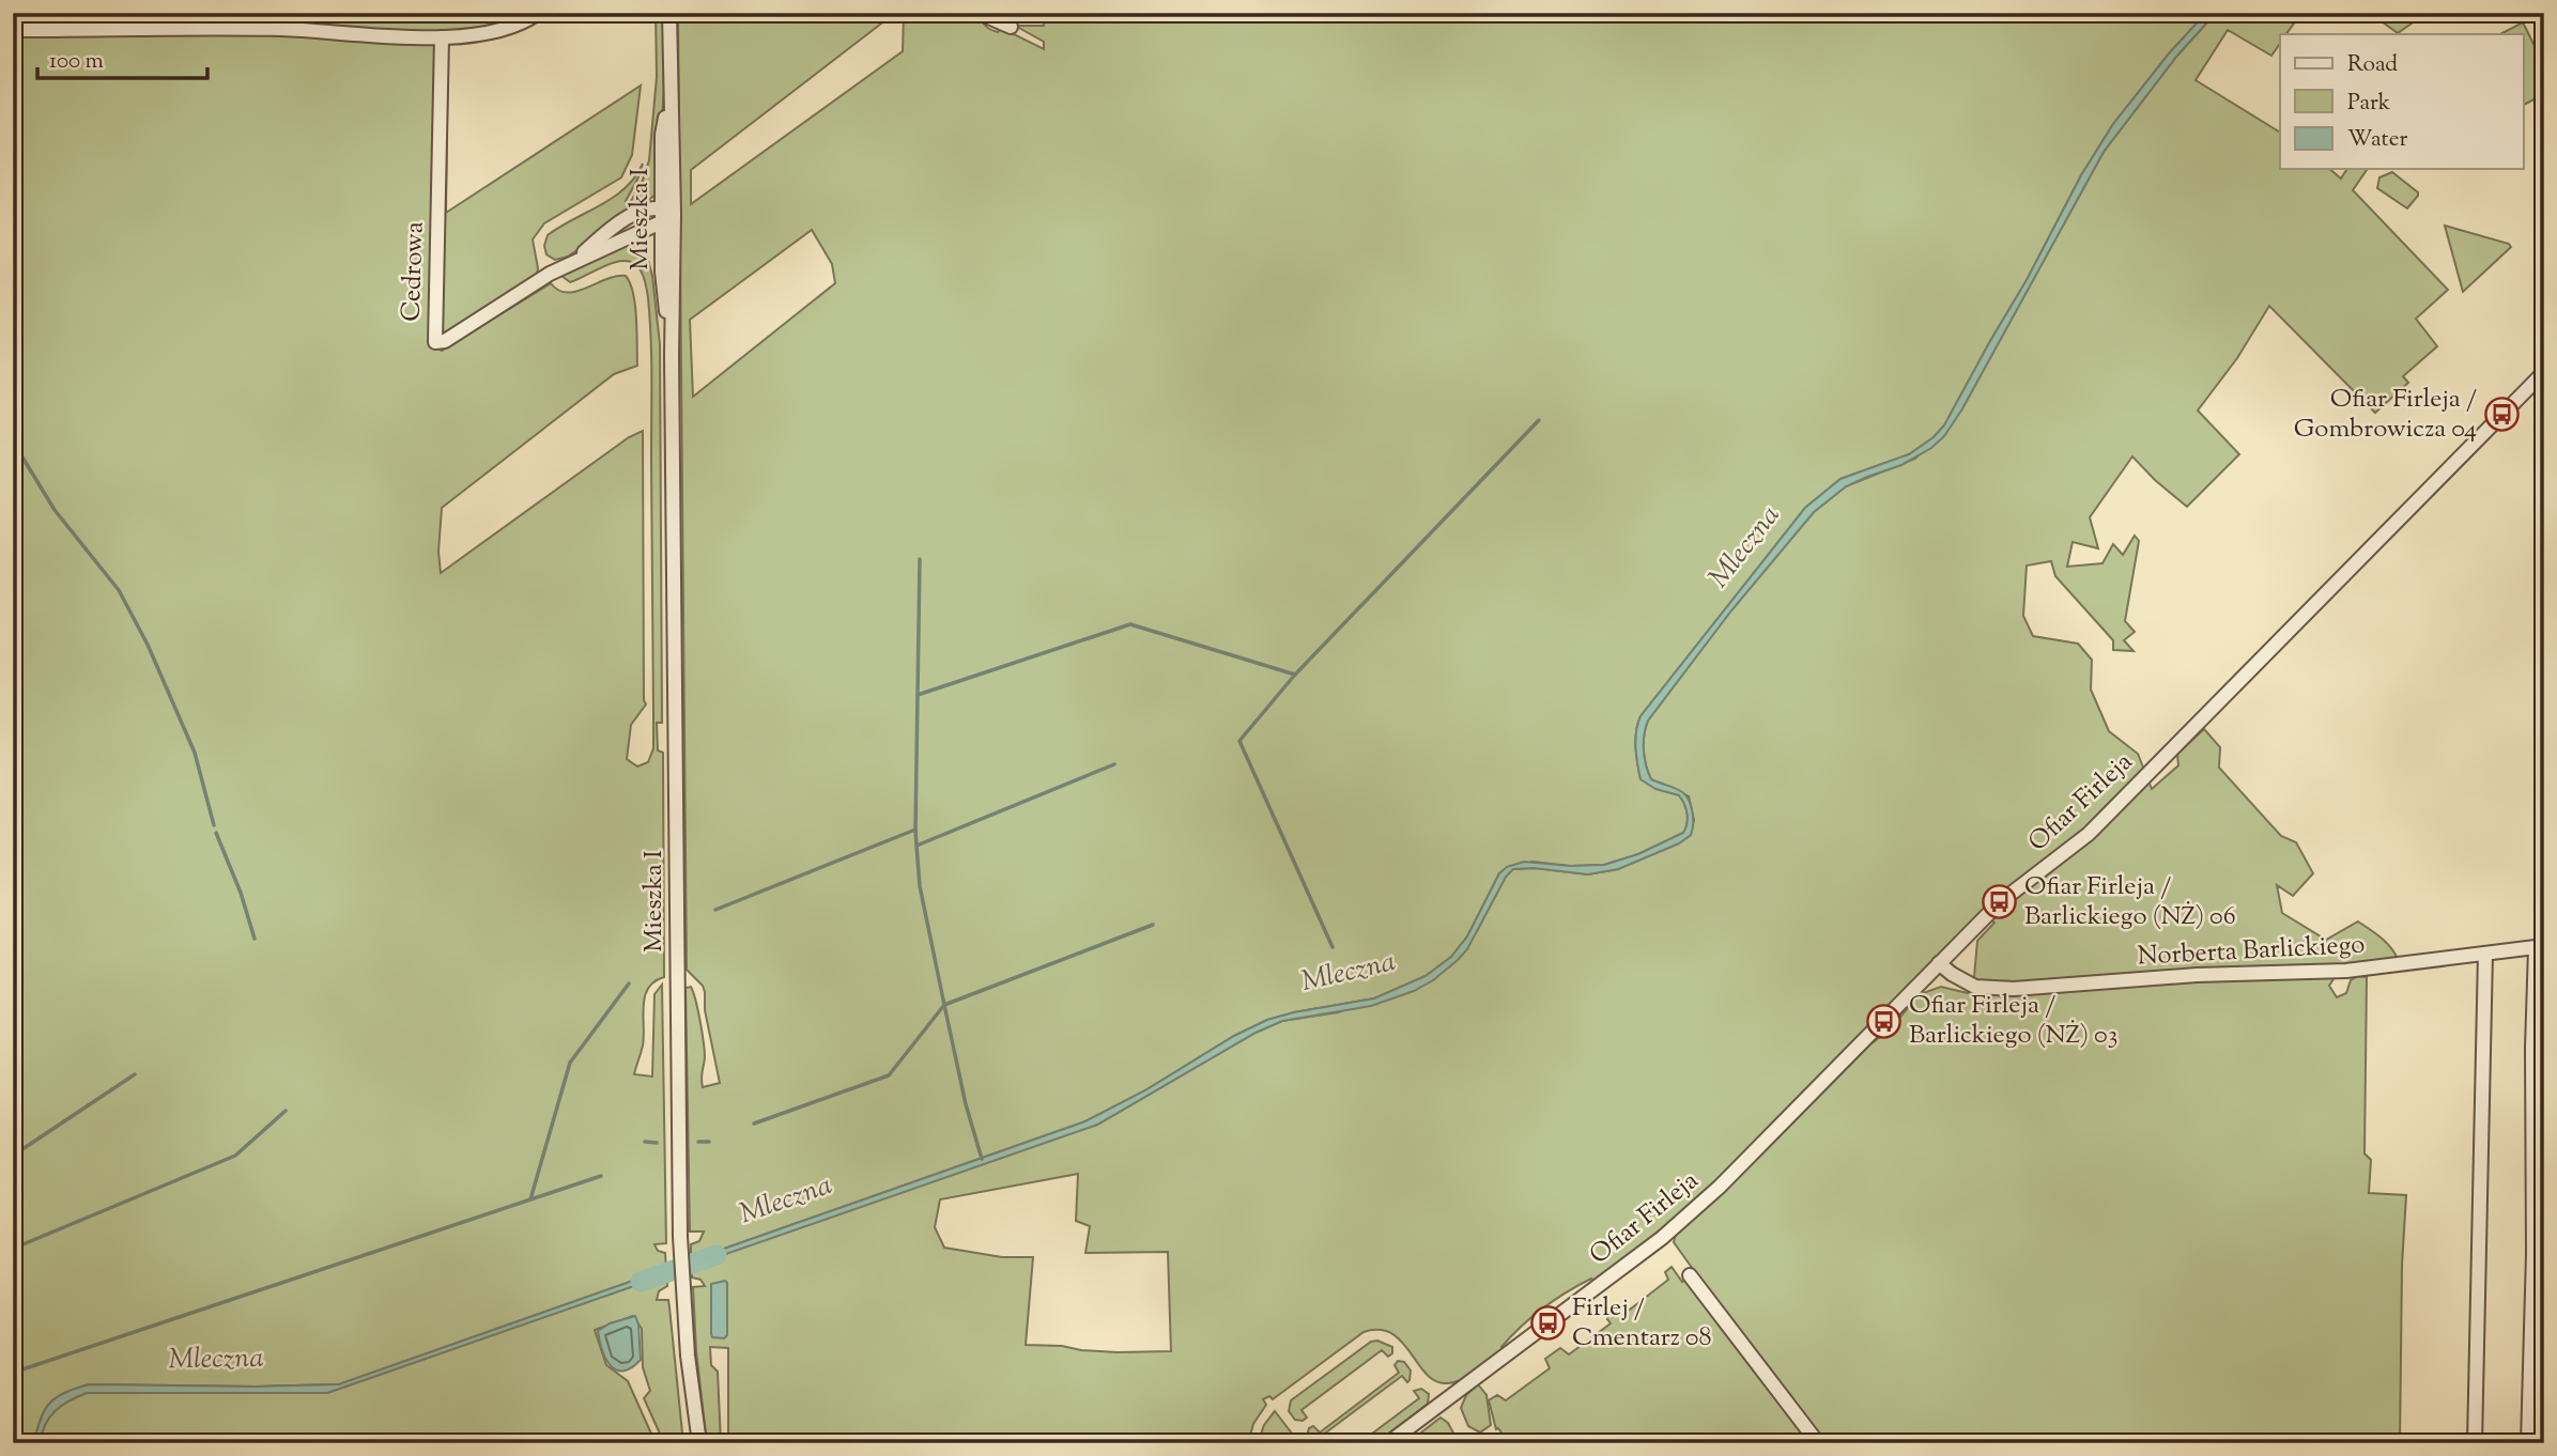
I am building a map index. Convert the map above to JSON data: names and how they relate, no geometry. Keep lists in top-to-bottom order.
{
  "streets": {
    "street": [
      "Mieszka I",
      "Cedrowa",
      "Ofiar Firleja",
      "Norberta Barlickiego"
    ]
  },
  "crossings": [
    ["Mieszka I", "Cedrowa"],
    ["Ofiar Firleja", "Norberta Barlickiego"]
  ],
  "water": ["Mleczna"],
  "places": {
    "bus stop": [
      "Ofiar Firleja / Gombrowicza 04",
      "Ofiar Firleja / Barlickiego (NŻ) 06",
      "Ofiar Firleja / Barlickiego (NŻ) 03",
      "Firlej / Cmentarz 08"
    ]
  },
  "legend": ["Road", "Park", "Water"],
  "scale_bar": "100 m"
}
